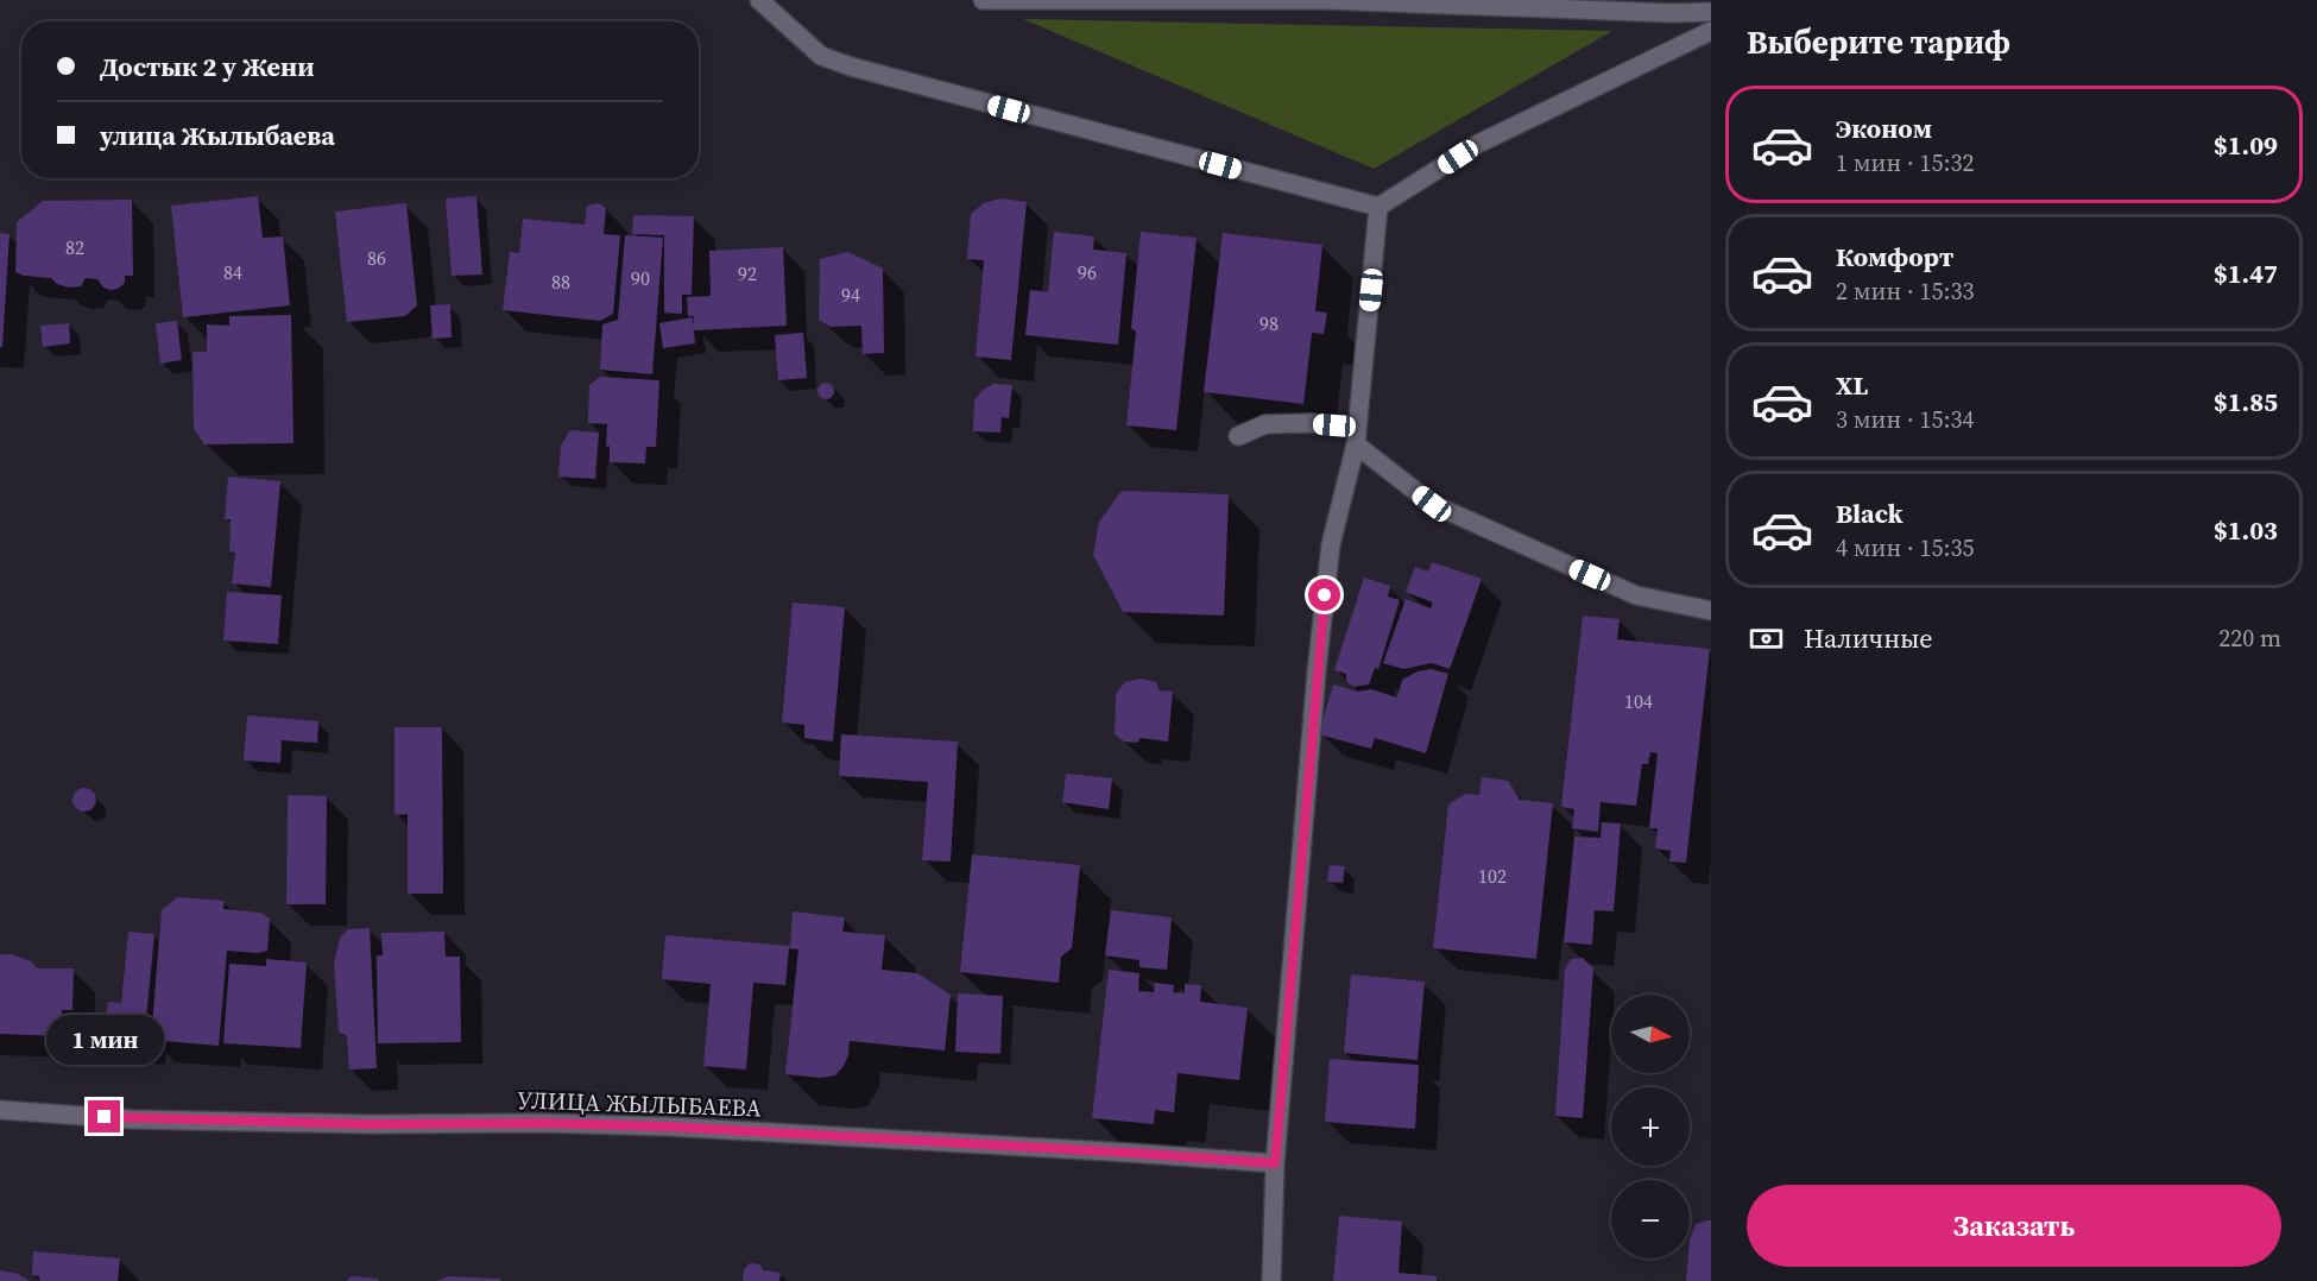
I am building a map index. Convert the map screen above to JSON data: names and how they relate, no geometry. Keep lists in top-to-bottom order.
{
  "streets": {
    "street": ["УЛИЦА ЖЫЛЫБАЕВА"]
  },
  "house_numbers": [
    "82",
    "86",
    "84",
    "96",
    "92",
    "90",
    "88",
    "94",
    "98",
    "104",
    "102"
  ],
  "north": "right",
  "page": {
    "heading": "Выберите тариф",
    "banner": ["Достык 2 у Жени", "улица Жылыбаева"],
    "list": [
      {
        "name": "Эконом",
        "note": "1 мин · 15:32",
        "value": "$1.09"
      },
      {
        "name": "Комфорт",
        "note": "2 мин · 15:33",
        "value": "$1.47"
      },
      {
        "name": "XL",
        "note": "3 мин · 15:34",
        "value": "$1.85"
      },
      {
        "name": "Black",
        "note": "4 мин · 15:35",
        "value": "$1.03"
      }
    ],
    "pay": ["Наличные", "220 m"],
    "map_buttons": ["+", "−"],
    "bubble": "1 мин",
    "buttons": "Заказать"
  }
}
